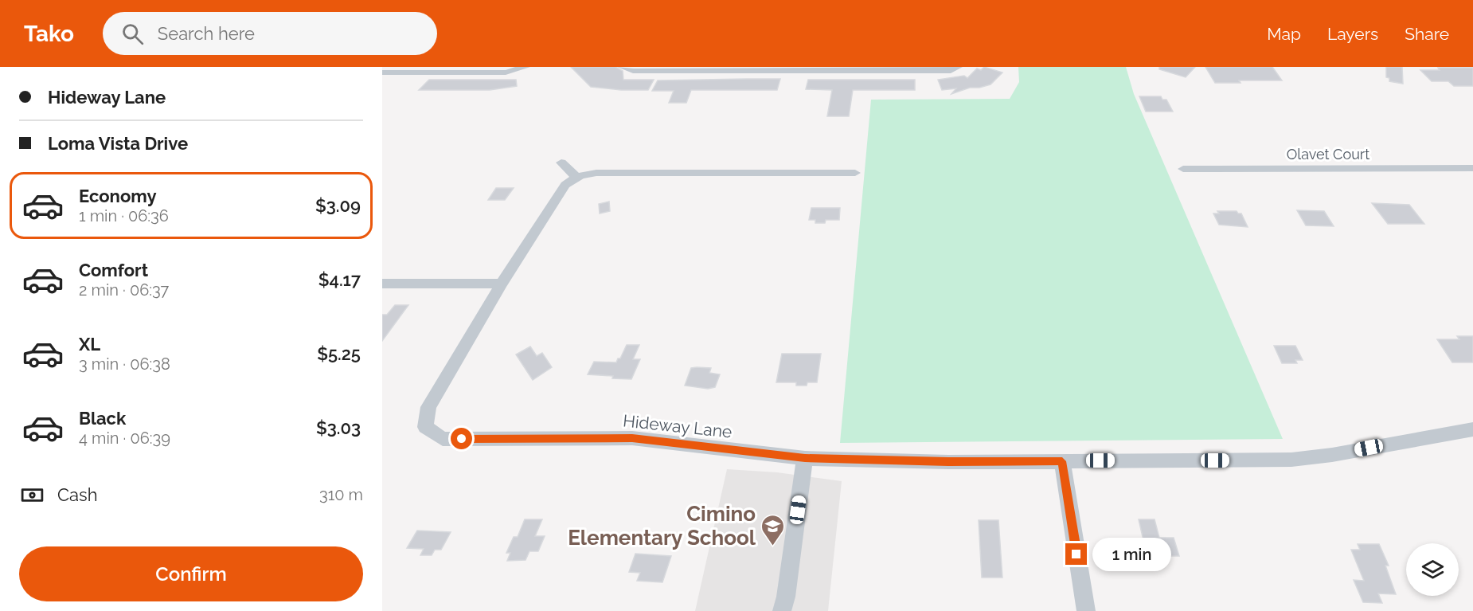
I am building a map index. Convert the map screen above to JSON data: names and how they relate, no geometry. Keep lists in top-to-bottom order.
{
  "streets": {
    "street": ["Olavet Court", "Hideway Lane"]
  },
  "places": {
    "school or university": ["Cimino Elementary School"]
  },
  "page": {
    "header": "Tako",
    "search": "Search here",
    "nav": ["Map", "Layers", "Share"],
    "banner": ["Hideway Lane", "Loma Vista Drive"],
    "list": [
      {
        "name": "Economy",
        "note": "1 min · 06:36",
        "value": "$3.09"
      },
      {
        "name": "Comfort",
        "note": "2 min · 06:37",
        "value": "$4.17"
      },
      {
        "name": "XL",
        "note": "3 min · 06:38",
        "value": "$5.25"
      },
      {
        "name": "Black",
        "note": "4 min · 06:39",
        "value": "$3.03"
      }
    ],
    "pay": ["Cash", "310 m"],
    "buttons": "Confirm",
    "bubble": "1 min"
  }
}
